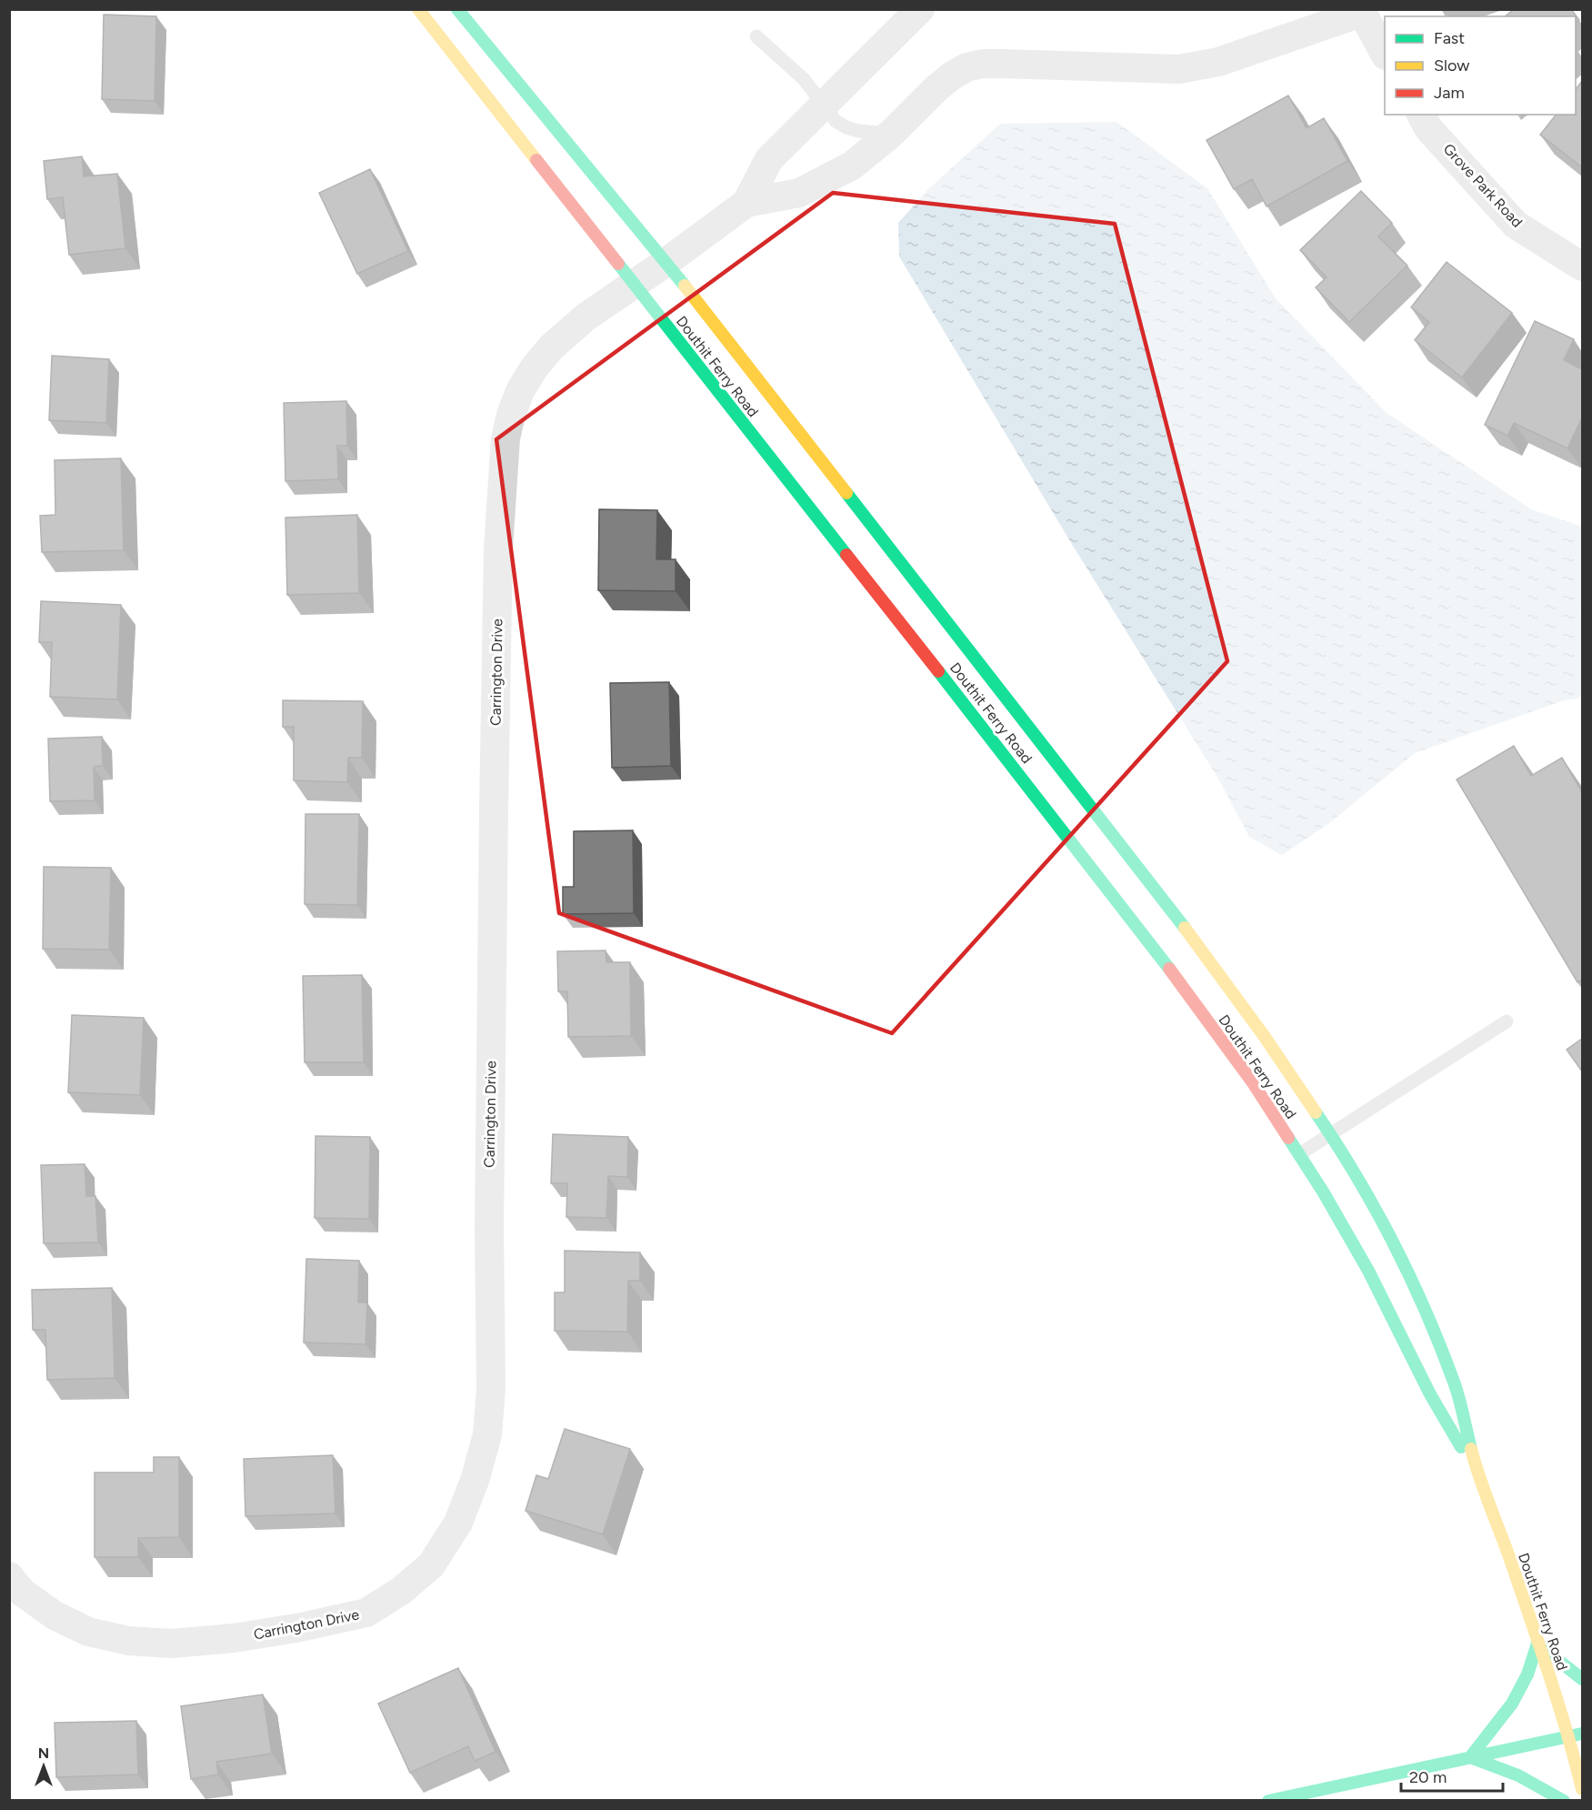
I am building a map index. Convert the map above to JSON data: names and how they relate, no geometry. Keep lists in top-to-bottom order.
{
  "streets": {
    "street": ["Grove Park Road", "Douthit Ferry Road", "Carrington Drive"]
  },
  "crossings": [
    ["Douthit Ferry Road", "Carrington Drive"]
  ],
  "legend": ["Fast", "Slow", "Jam"],
  "scale_bar": "20 m",
  "north": "top"
}
